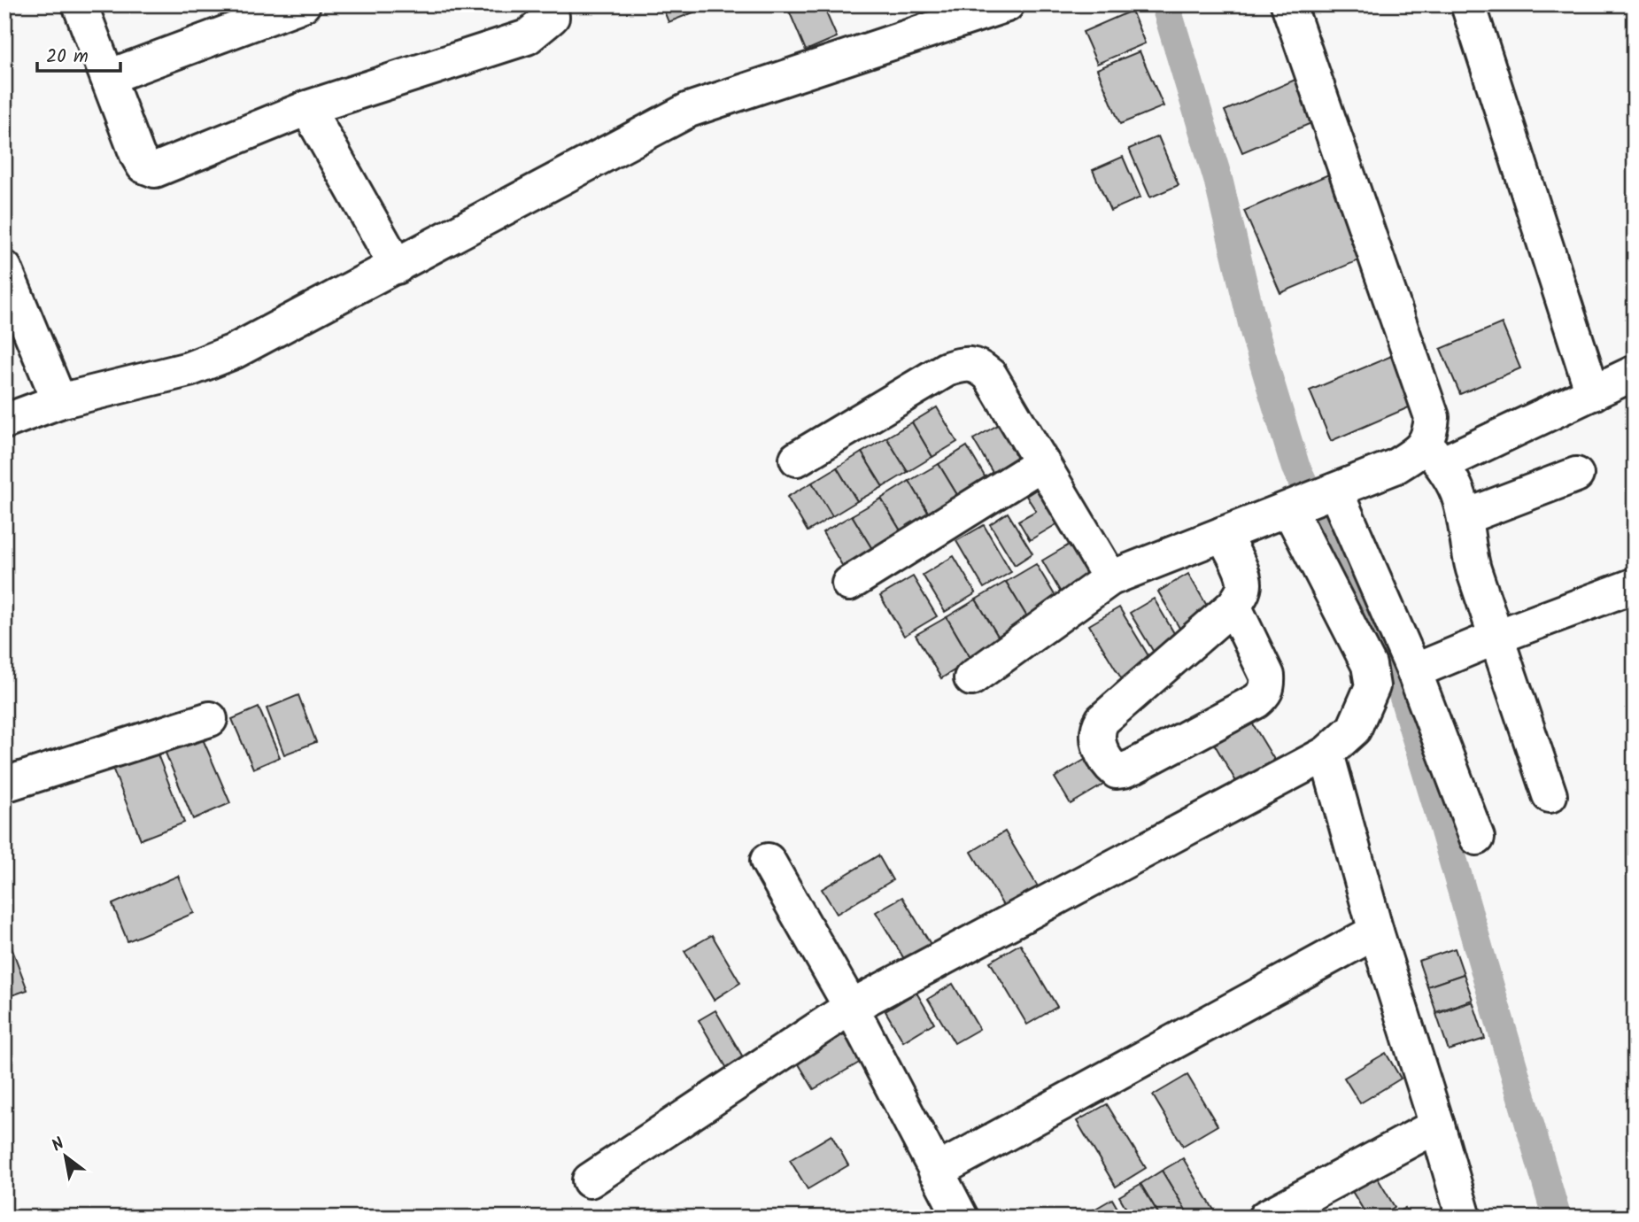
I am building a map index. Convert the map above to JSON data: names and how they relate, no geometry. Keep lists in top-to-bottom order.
{
  "scale_bar": "20 m",
  "north": "top left"
}
